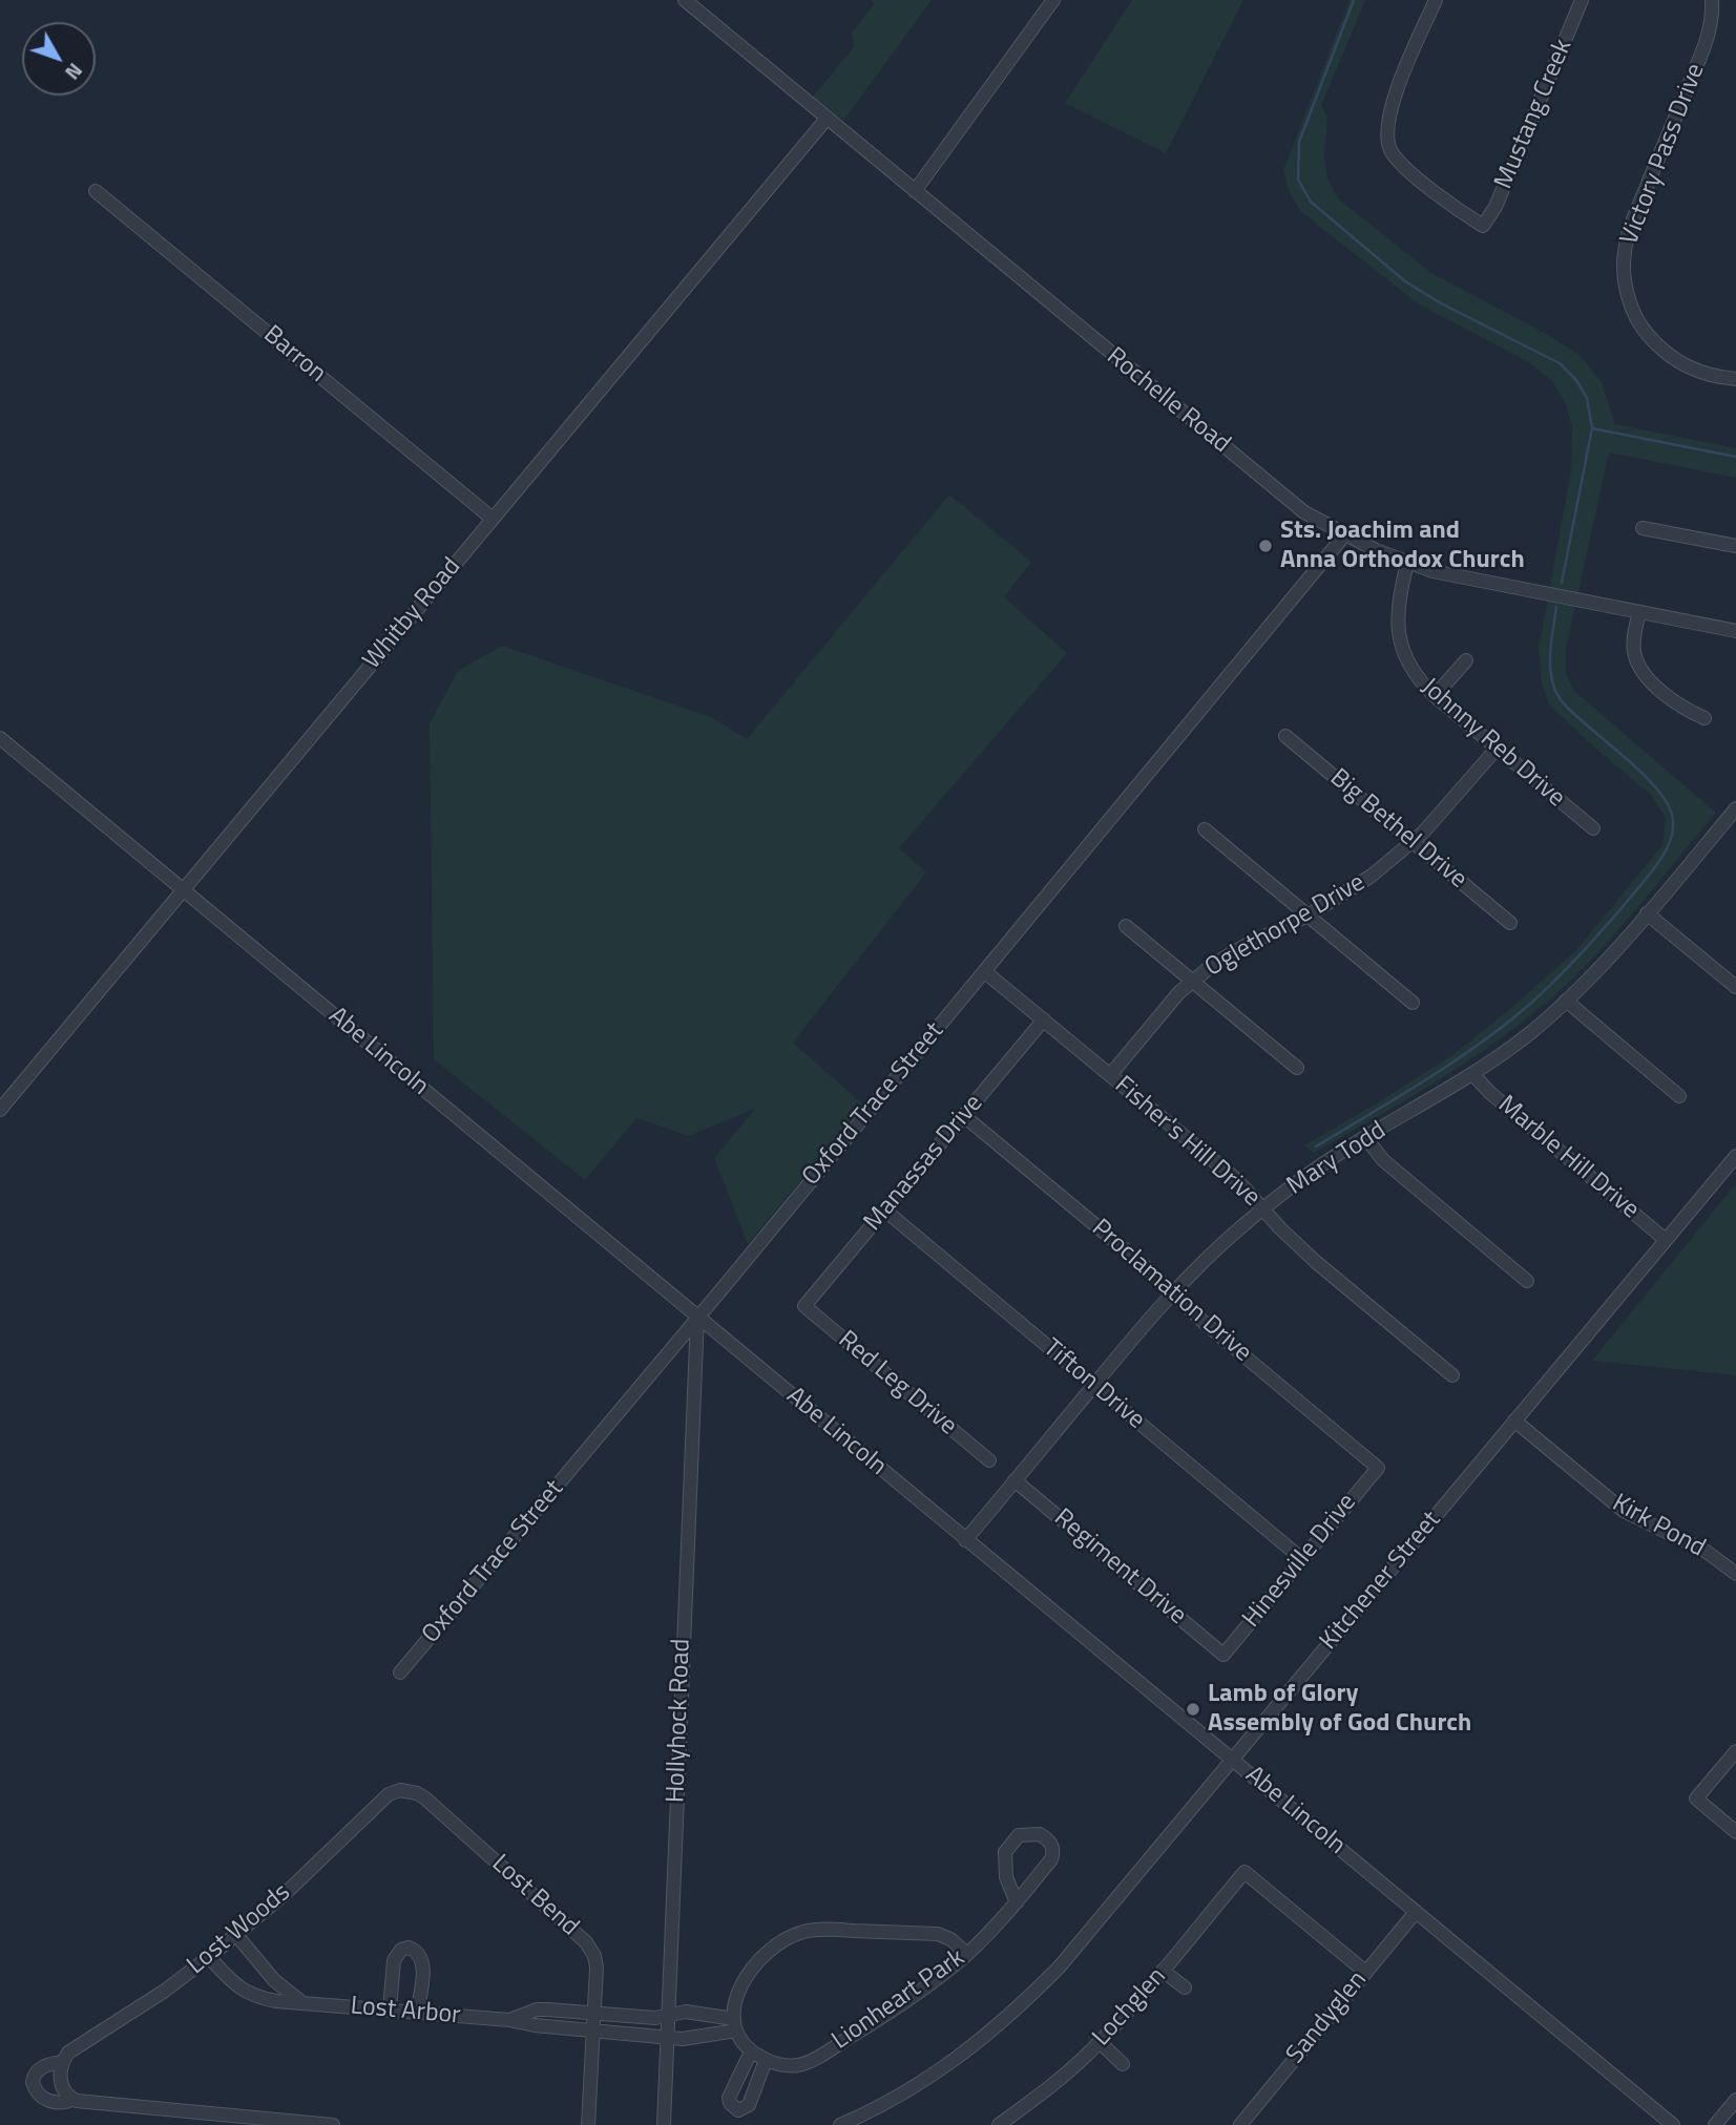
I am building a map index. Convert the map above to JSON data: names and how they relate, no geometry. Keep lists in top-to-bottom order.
{
  "streets": {
    "street": [
      "Mustang Creek",
      "Victory Pass Drive",
      "Barron",
      "Rochelle Road",
      "Whitby Road",
      "Johnny Reb Drive",
      "Big Bethel Drive",
      "Oglethorpe Drive",
      "Abe Lincoln",
      "Oxford Trace Street",
      "Fisher's Hill Drive",
      "Marble Hill Drive",
      "Mary Todd",
      "Manassas Drive",
      "Proclamation Drive",
      "Red Leg Drive",
      "Tifton Drive",
      "Kirk Pond",
      "Hinesville Drive",
      "Regiment Drive",
      "Kitchener Street",
      "Hollyhock Road",
      "Lost Bend",
      "Lost Woods",
      "Lionheart Park",
      "Lochglen",
      "Lost Arbor",
      "Sandyglen"
    ]
  },
  "crossings": [
    ["Barron", "Whitby Road"],
    ["Rochelle Road", "Whitby Road"],
    ["Rochelle Road", "Johnny Reb Drive"],
    ["Rochelle Road", "Oxford Trace Street"],
    ["Whitby Road", "Abe Lincoln"],
    ["Johnny Reb Drive", "Oglethorpe Drive"],
    ["Big Bethel Drive", "Oglethorpe Drive"],
    ["Oglethorpe Drive", "Fisher's Hill Drive"],
    ["Abe Lincoln", "Oxford Trace Street"],
    ["Abe Lincoln", "Mary Todd"],
    ["Abe Lincoln", "Kitchener Street"],
    ["Abe Lincoln", "Hollyhock Road"],
    ["Abe Lincoln", "Sandyglen"],
    ["Oxford Trace Street", "Fisher's Hill Drive"],
    ["Oxford Trace Street", "Hollyhock Road"],
    ["Fisher's Hill Drive", "Mary Todd"],
    ["Fisher's Hill Drive", "Manassas Drive"],
    ["Marble Hill Drive", "Mary Todd"],
    ["Marble Hill Drive", "Kitchener Street"],
    ["Mary Todd", "Proclamation Drive"],
    ["Mary Todd", "Tifton Drive"],
    ["Mary Todd", "Regiment Drive"],
    ["Manassas Drive", "Proclamation Drive"],
    ["Manassas Drive", "Red Leg Drive"],
    ["Manassas Drive", "Tifton Drive"],
    ["Proclamation Drive", "Hinesville Drive"],
    ["Tifton Drive", "Hinesville Drive"],
    ["Kirk Pond", "Kitchener Street"],
    ["Hinesville Drive", "Regiment Drive"],
    ["Hollyhock Road", "Lost Arbor"],
    ["Lost Bend", "Lost Woods"],
    ["Lost Bend", "Lost Arbor"],
    ["Lost Woods", "Lost Arbor"],
    ["Lionheart Park", "Lost Arbor"],
    ["Lochglen", "Sandyglen"]
  ],
  "places": ["Sts. Joachim and Anna Orthodox Church", "Lamb of Glory Assembly of God Church"],
  "north": "bottom right"
}
